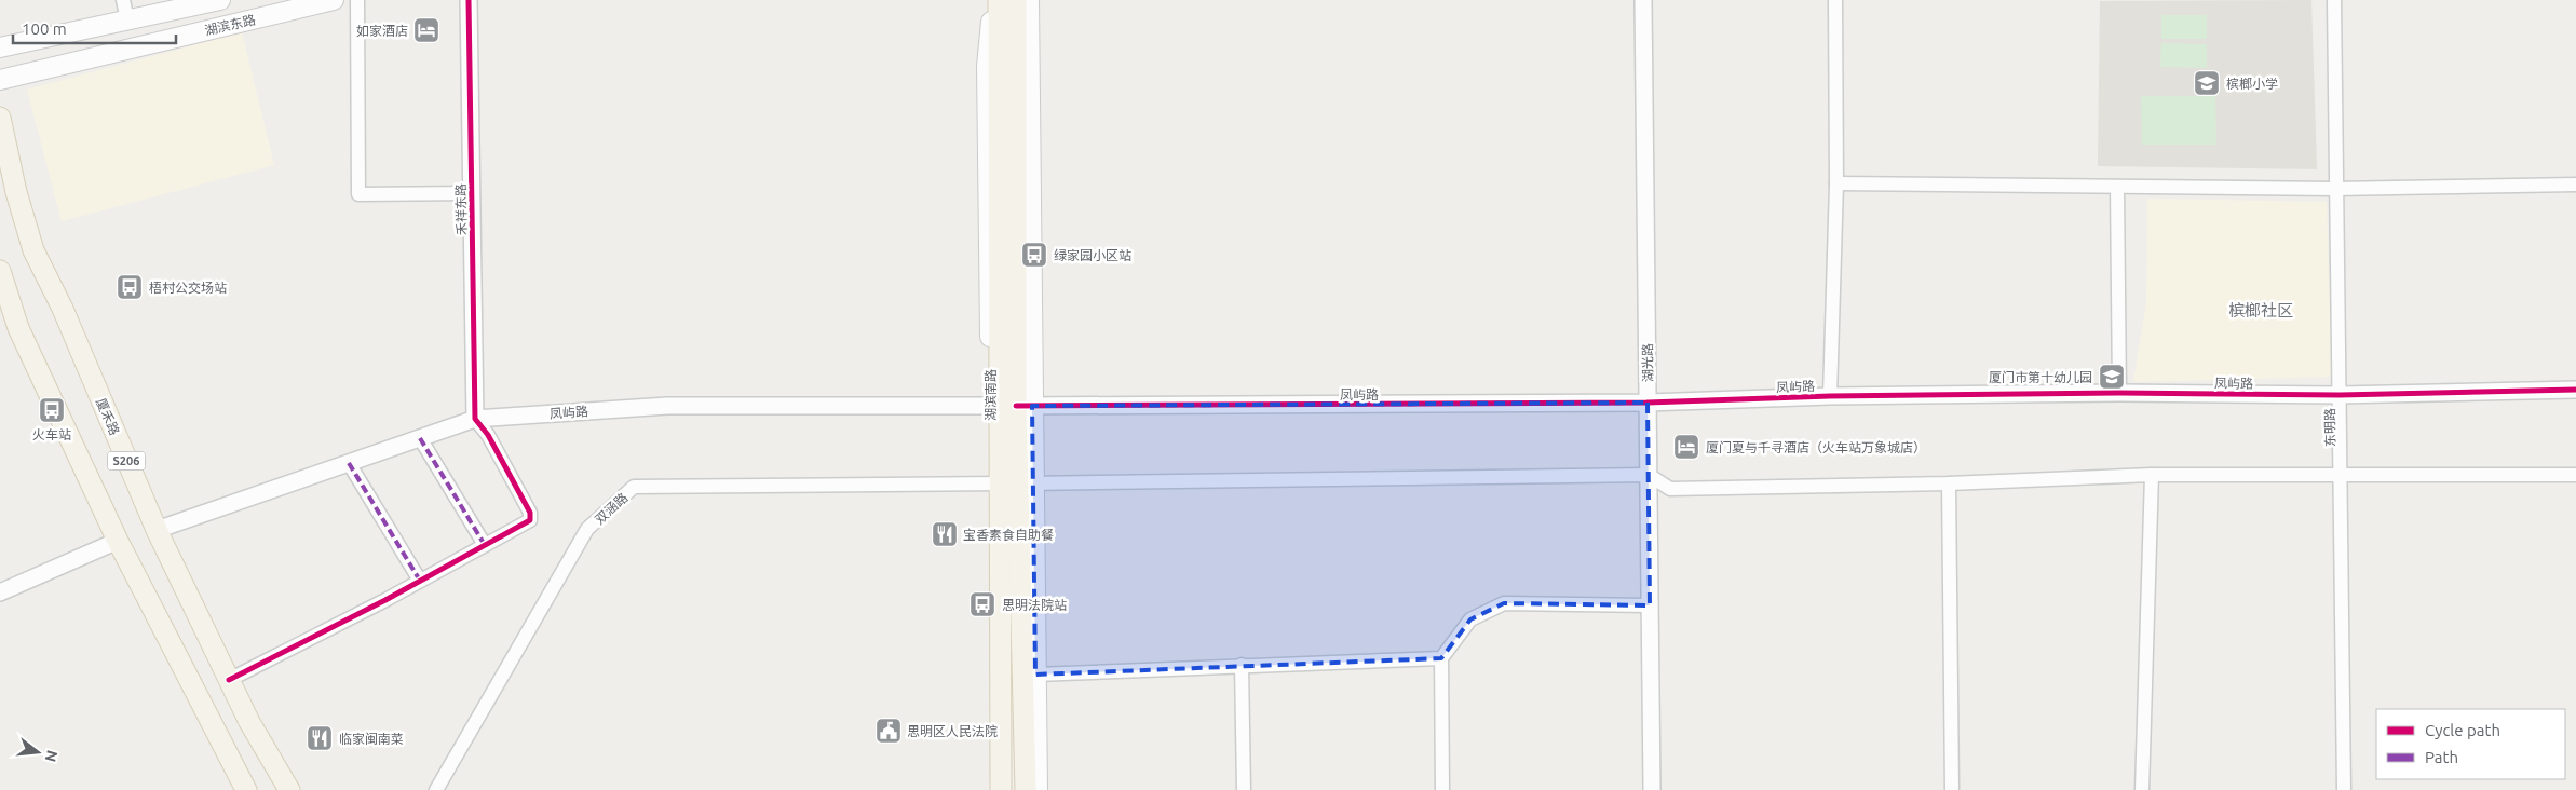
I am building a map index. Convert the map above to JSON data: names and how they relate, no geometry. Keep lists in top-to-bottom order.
{
  "streets": {
    "main road": [
      "湖滨东路",
      "湖滨南路",
      "厦禾路",
      "S206"
    ],
    "street": [
      "禾祥东路",
      "湖光路",
      "凤屿路",
      "东明路",
      "双涵路"
    ]
  },
  "crossings": [
    ["禾祥东路", "凤屿路"],
    ["湖光路", "凤屿路"],
    ["湖光路", "双涵路"],
    ["凤屿路", "湖滨南路"],
    ["凤屿路", "厦禾路"],
    ["凤屿路", "东明路"],
    ["湖滨南路", "双涵路"]
  ],
  "districts": ["槟榔社区"],
  "places": {
    "hotel": ["如家酒店", "厦门夏与千寻酒店（火车站万象城店）"],
    "school or university": ["槟榔小学", "厦门市第十幼儿园"],
    "bus stop": [
      "绿家园小区站",
      "梧村公交场站",
      "火车站",
      "思明法院站"
    ],
    "restaurant": ["宝香素食自助餐", "临家闽南菜"],
    "public building": ["思明区人民法院"]
  },
  "legend": ["Cycle path", "Path"],
  "scale_bar": "100 m",
  "north": "right"
}
